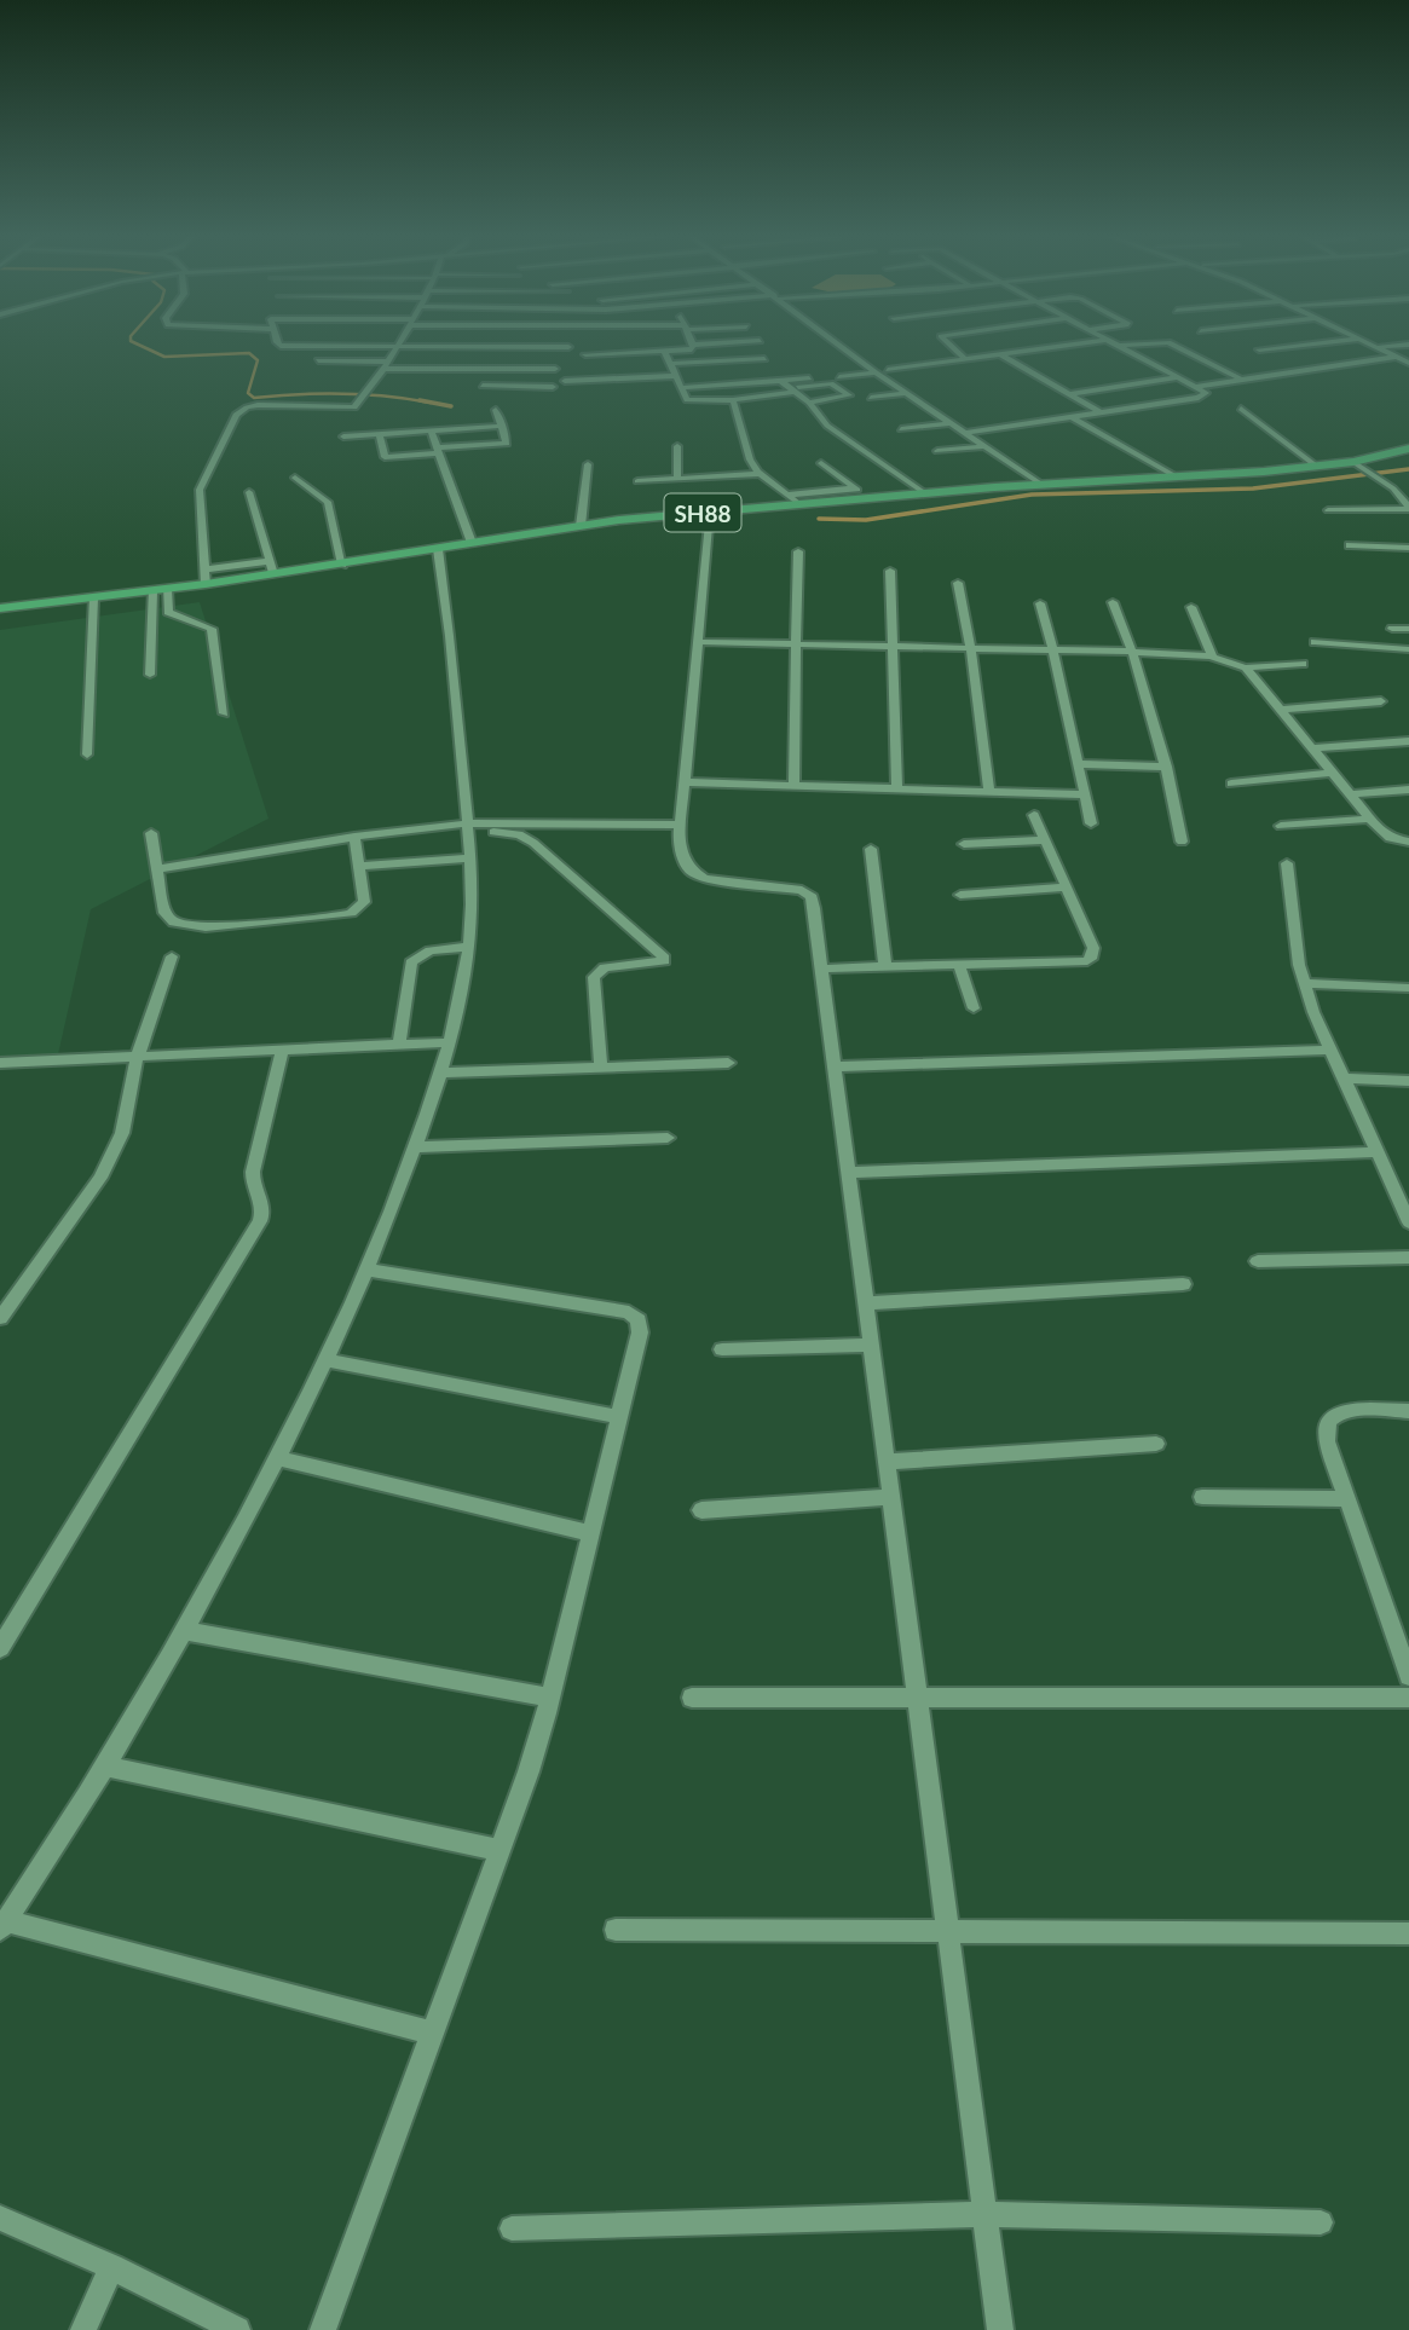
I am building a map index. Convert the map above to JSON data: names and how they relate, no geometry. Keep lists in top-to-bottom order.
{
  "streets": {
    "main road": ["SH88"]
  }
}
